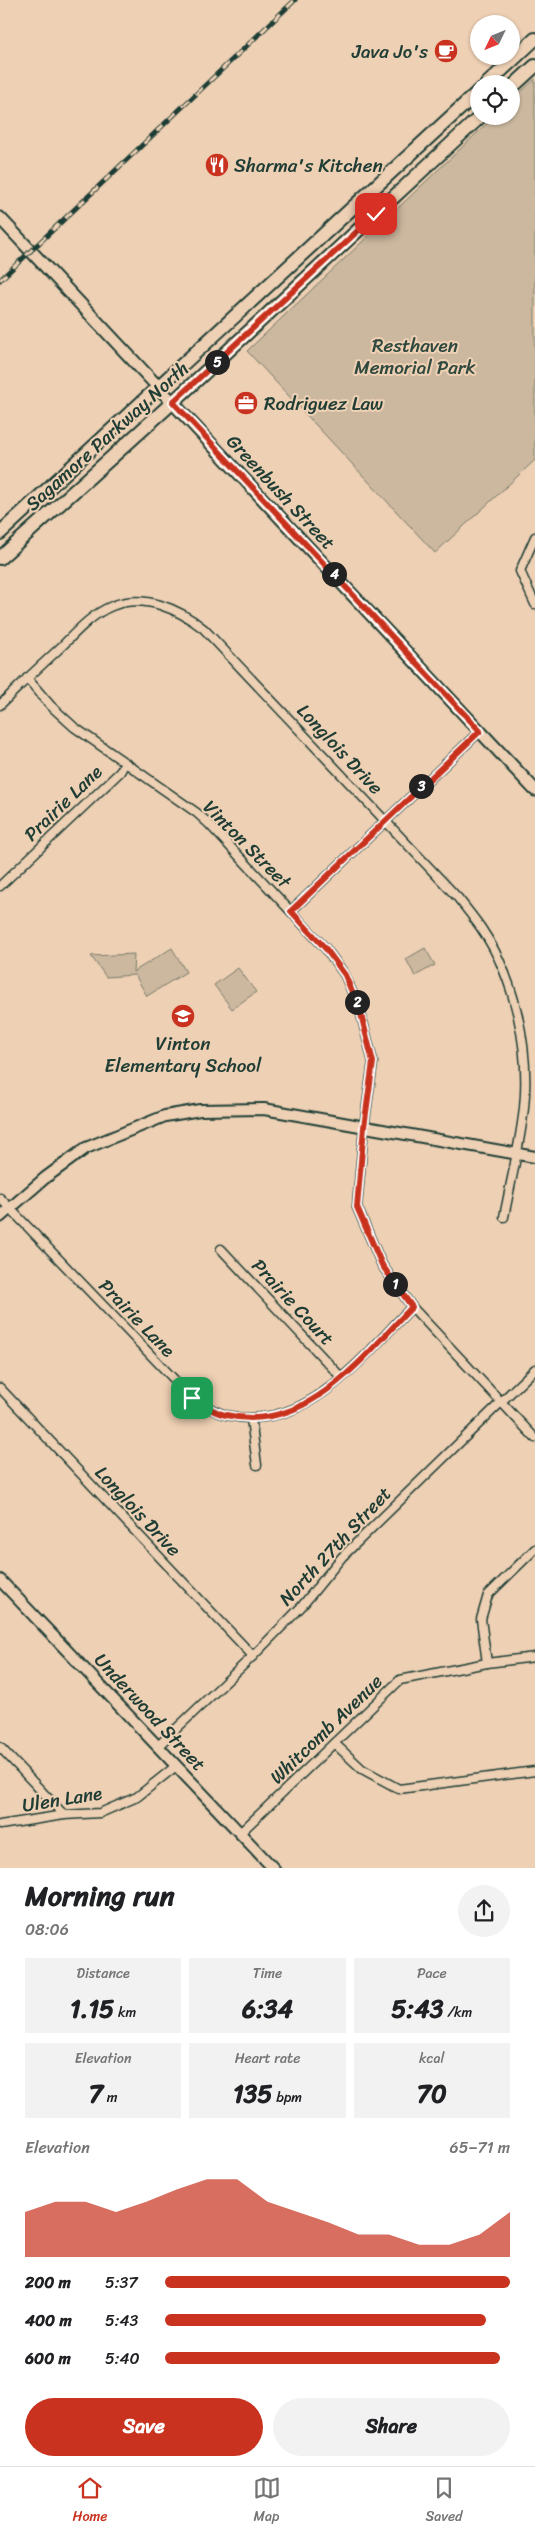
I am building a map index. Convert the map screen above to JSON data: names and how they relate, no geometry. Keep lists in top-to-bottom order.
{
  "streets": {
    "main road": ["Sagamore Parkway North", "Greenbush Street"],
    "street": [
      "Longlois Drive",
      "Prairie Lane",
      "Vinton Street",
      "Prairie Court",
      "North 27th Street",
      "Underwood Street",
      "Whitcomb Avenue",
      "Ulen Lane"
    ]
  },
  "crossings": [
    ["Sagamore Parkway North", "Greenbush Street"],
    ["Longlois Drive", "Vinton Street"],
    ["Longlois Drive", "North 27th Street"],
    ["Prairie Lane", "Vinton Street"],
    ["Prairie Lane", "Prairie Court"],
    ["Vinton Street", "North 27th Street"],
    ["North 27th Street", "Underwood Street"],
    ["Underwood Street", "Whitcomb Avenue"],
    ["Underwood Street", "Ulen Lane"]
  ],
  "parks": ["Resthaven Memorial Park"],
  "places": {
    "cafe": ["Java Jo's"],
    "restaurant": ["Sharma's Kitchen"],
    "office": ["Rodriguez Law"],
    "school or university": ["Vinton Elementary School"]
  },
  "north": "bottom left",
  "page": {
    "pins": [
      "5",
      "4",
      "3",
      "2",
      "1"
    ],
    "heading": ["Morning run", "08:06"],
    "stats": [
      ["Distance", "1.15 km"],
      ["Time", "6:34"],
      ["Pace", "5:43 /km"],
      ["Elevation", "7 m"],
      ["Heart rate", "135 bpm"],
      ["kcal", "70"]
    ],
    "chart": ["Elevation", "65–71 m"],
    "list": [
      {
        "name": "200 m",
        "note": "5:37"
      },
      {
        "name": "400 m",
        "note": "5:43"
      },
      {
        "name": "600 m",
        "note": "5:40"
      }
    ],
    "buttons": ["Save", "Share"],
    "tabs": ["Home", "Map", "Saved"]
  }
}
